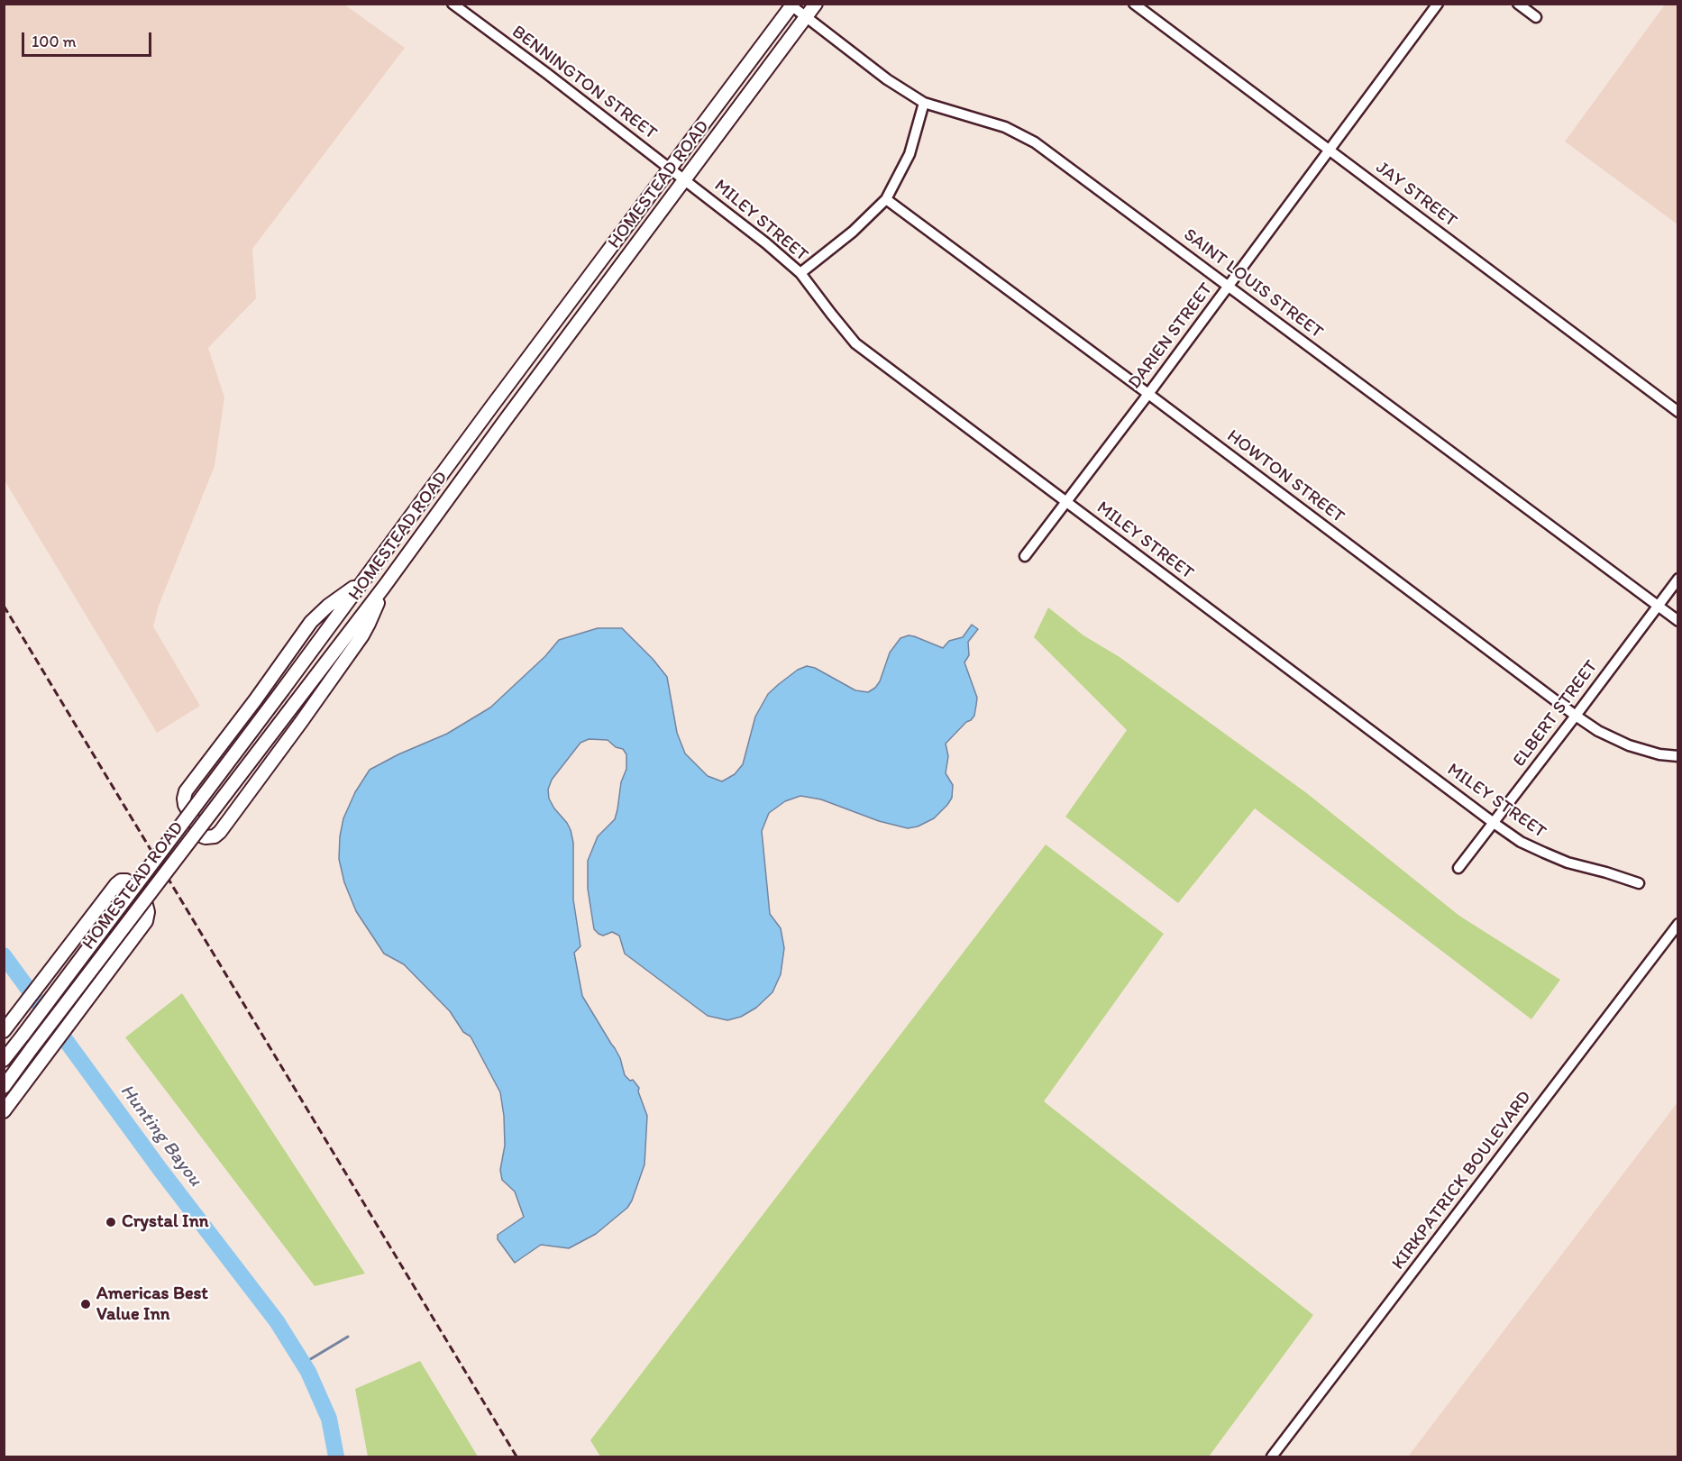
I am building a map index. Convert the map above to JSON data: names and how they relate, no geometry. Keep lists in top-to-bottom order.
{
  "streets": {
    "main road": ["HOMESTEAD ROAD"],
    "street": [
      "BENNINGTON STREET",
      "JAY STREET",
      "MILEY STREET",
      "SAINT LOUIS STREET",
      "DARIEN STREET",
      "HOWTON STREET",
      "ELBERT STREET",
      "KIRKPATRICK BOULEVARD"
    ]
  },
  "crossings": [
    ["BENNINGTON STREET", "HOMESTEAD ROAD"],
    ["BENNINGTON STREET", "MILEY STREET"],
    ["HOMESTEAD ROAD", "MILEY STREET"],
    ["HOMESTEAD ROAD", "SAINT LOUIS STREET"],
    ["JAY STREET", "DARIEN STREET"],
    ["MILEY STREET", "DARIEN STREET"],
    ["MILEY STREET", "ELBERT STREET"],
    ["SAINT LOUIS STREET", "DARIEN STREET"],
    ["SAINT LOUIS STREET", "ELBERT STREET"],
    ["DARIEN STREET", "HOWTON STREET"],
    ["HOWTON STREET", "ELBERT STREET"]
  ],
  "water": ["Hunting Bayou"],
  "places": ["Crystal Inn", "Americas Best Value Inn"],
  "scale_bar": "100 m"
}
